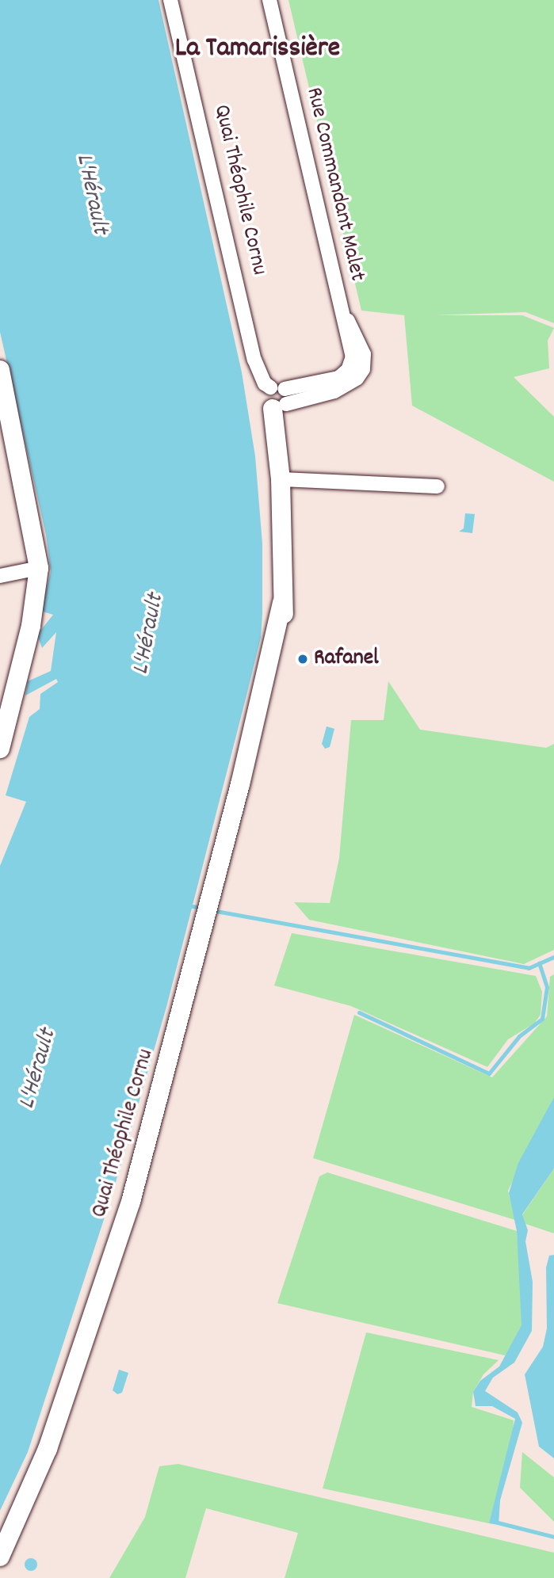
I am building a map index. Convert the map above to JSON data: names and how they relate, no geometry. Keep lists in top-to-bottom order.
{
  "streets": {
    "main road": ["Quai Théophile Cornu"],
    "street": ["Rue Commandant Malet"]
  },
  "crossings": [
    ["Rue Commandant Malet", "Quai Théophile Cornu"]
  ],
  "districts": ["La Tamarissière"],
  "water": ["L'Hérault"],
  "places": ["Rafanel"]
}
